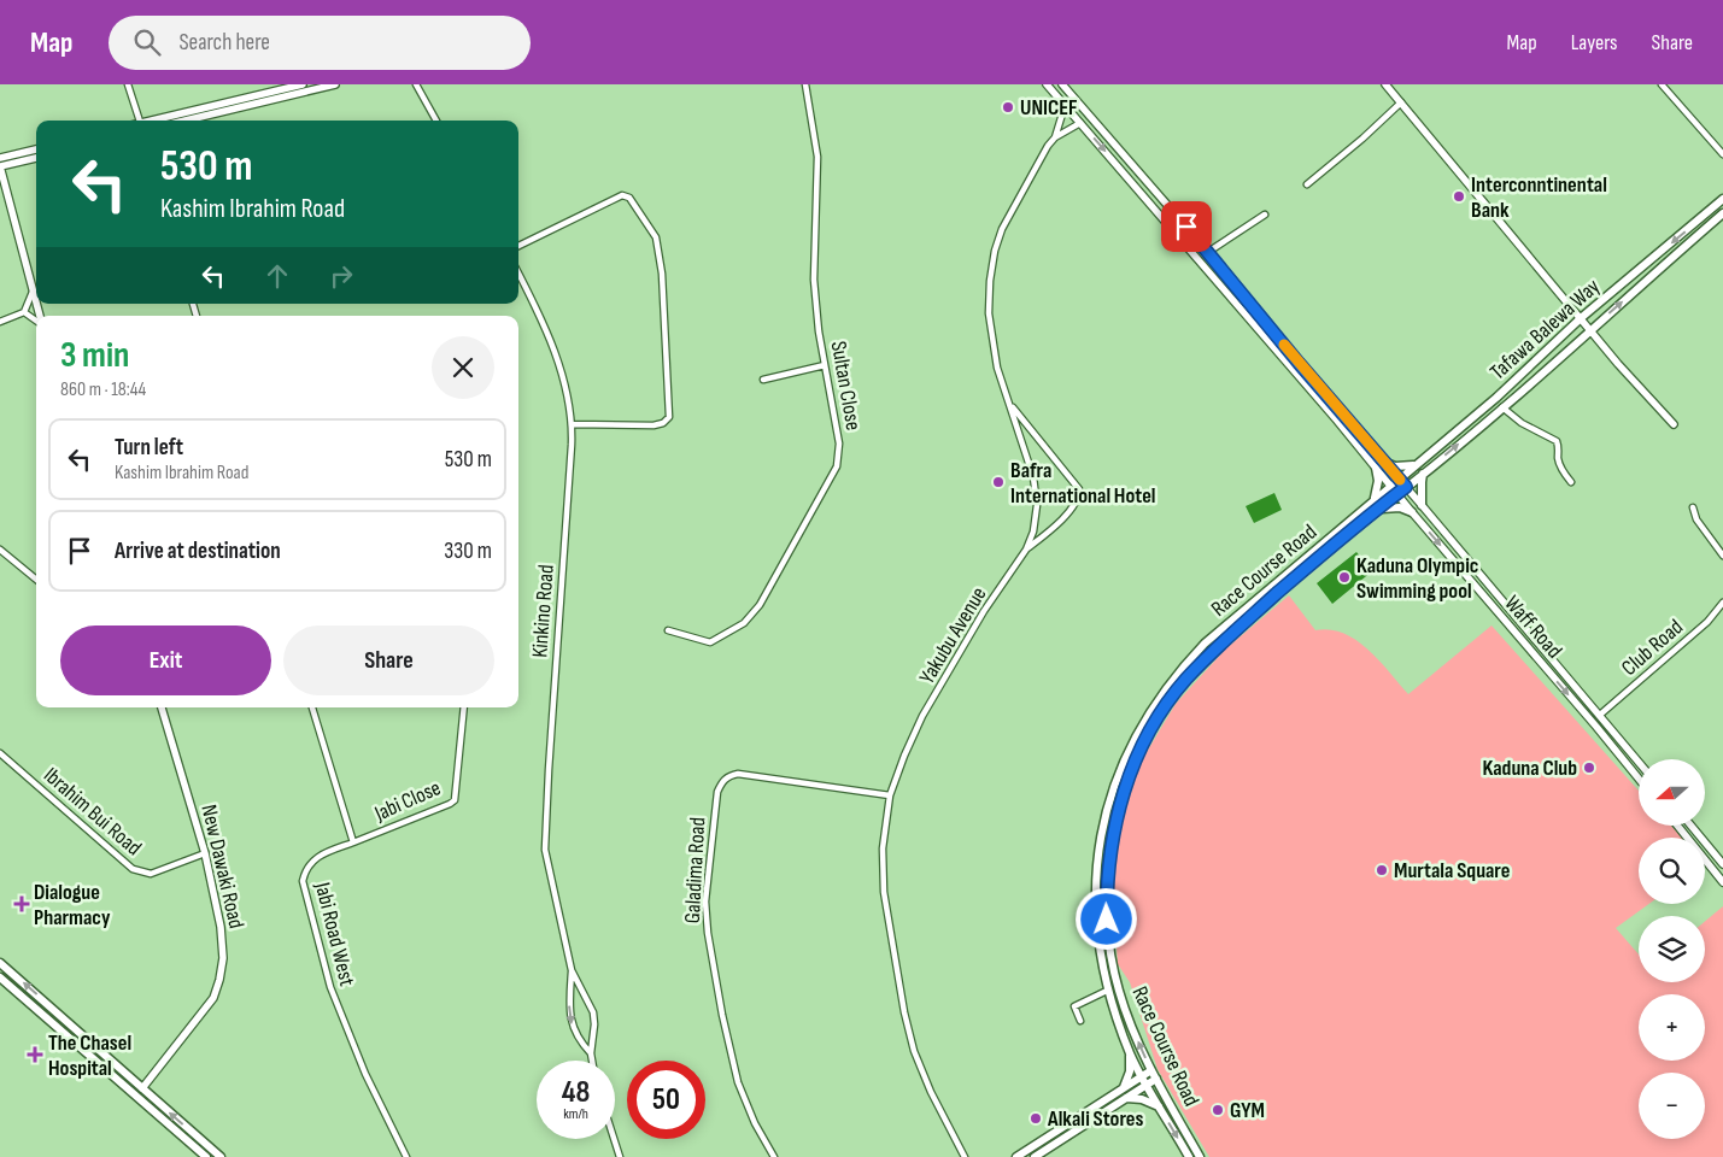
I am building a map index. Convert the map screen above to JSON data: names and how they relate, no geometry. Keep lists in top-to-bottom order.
{
  "streets": {
    "main road": ["Tafawa Balewa Way", "Race Course Road"],
    "street": [
      "Sultan Close",
      "Kinkino Road",
      "Waff Road",
      "Yakubu Avenue",
      "Club Road",
      "Jabi Close",
      "Ibrahim Bui Road",
      "New Dawaki Road",
      "Galadima Road",
      "Jabi Road West"
    ]
  },
  "crossings": [
    ["Tafawa Balewa Way", "Race Course Road"],
    ["Tafawa Balewa Way", "Waff Road"],
    ["Race Course Road", "Waff Road"],
    ["Waff Road", "Yakubu Avenue"],
    ["Waff Road", "Club Road"],
    ["Yakubu Avenue", "Galadima Road"],
    ["Jabi Close", "Jabi Road West"],
    ["Ibrahim Bui Road", "New Dawaki Road"]
  ],
  "places": {
    "other": [
      "UNICEF",
      "Interconntinental Bank",
      "Bafra International Hotel",
      "Kaduna Olympic Swimming pool",
      "Kaduna Club",
      "Murtala Square",
      "GYM",
      "Alkali Stores"
    ],
    "health": ["Dialogue Pharmacy", "The Chasel Hospital"]
  },
  "north": "left",
  "page": {
    "header": "Map",
    "search": "Search here",
    "nav": ["Map", "Layers", "Share"],
    "turn": ["530 m", "Kashim Ibrahim Road"],
    "heading": ["3 min", "860 m · 18:44"],
    "list": [
      {
        "name": "Turn left",
        "note": "Kashim Ibrahim Road",
        "value": "530 m"
      },
      {
        "name": "Arrive at destination",
        "value": "330 m"
      }
    ],
    "buttons": ["Exit", "Share"],
    "map_buttons": ["+", "−"],
    "speed": "48 km/h",
    "limit": "50"
  }
}
